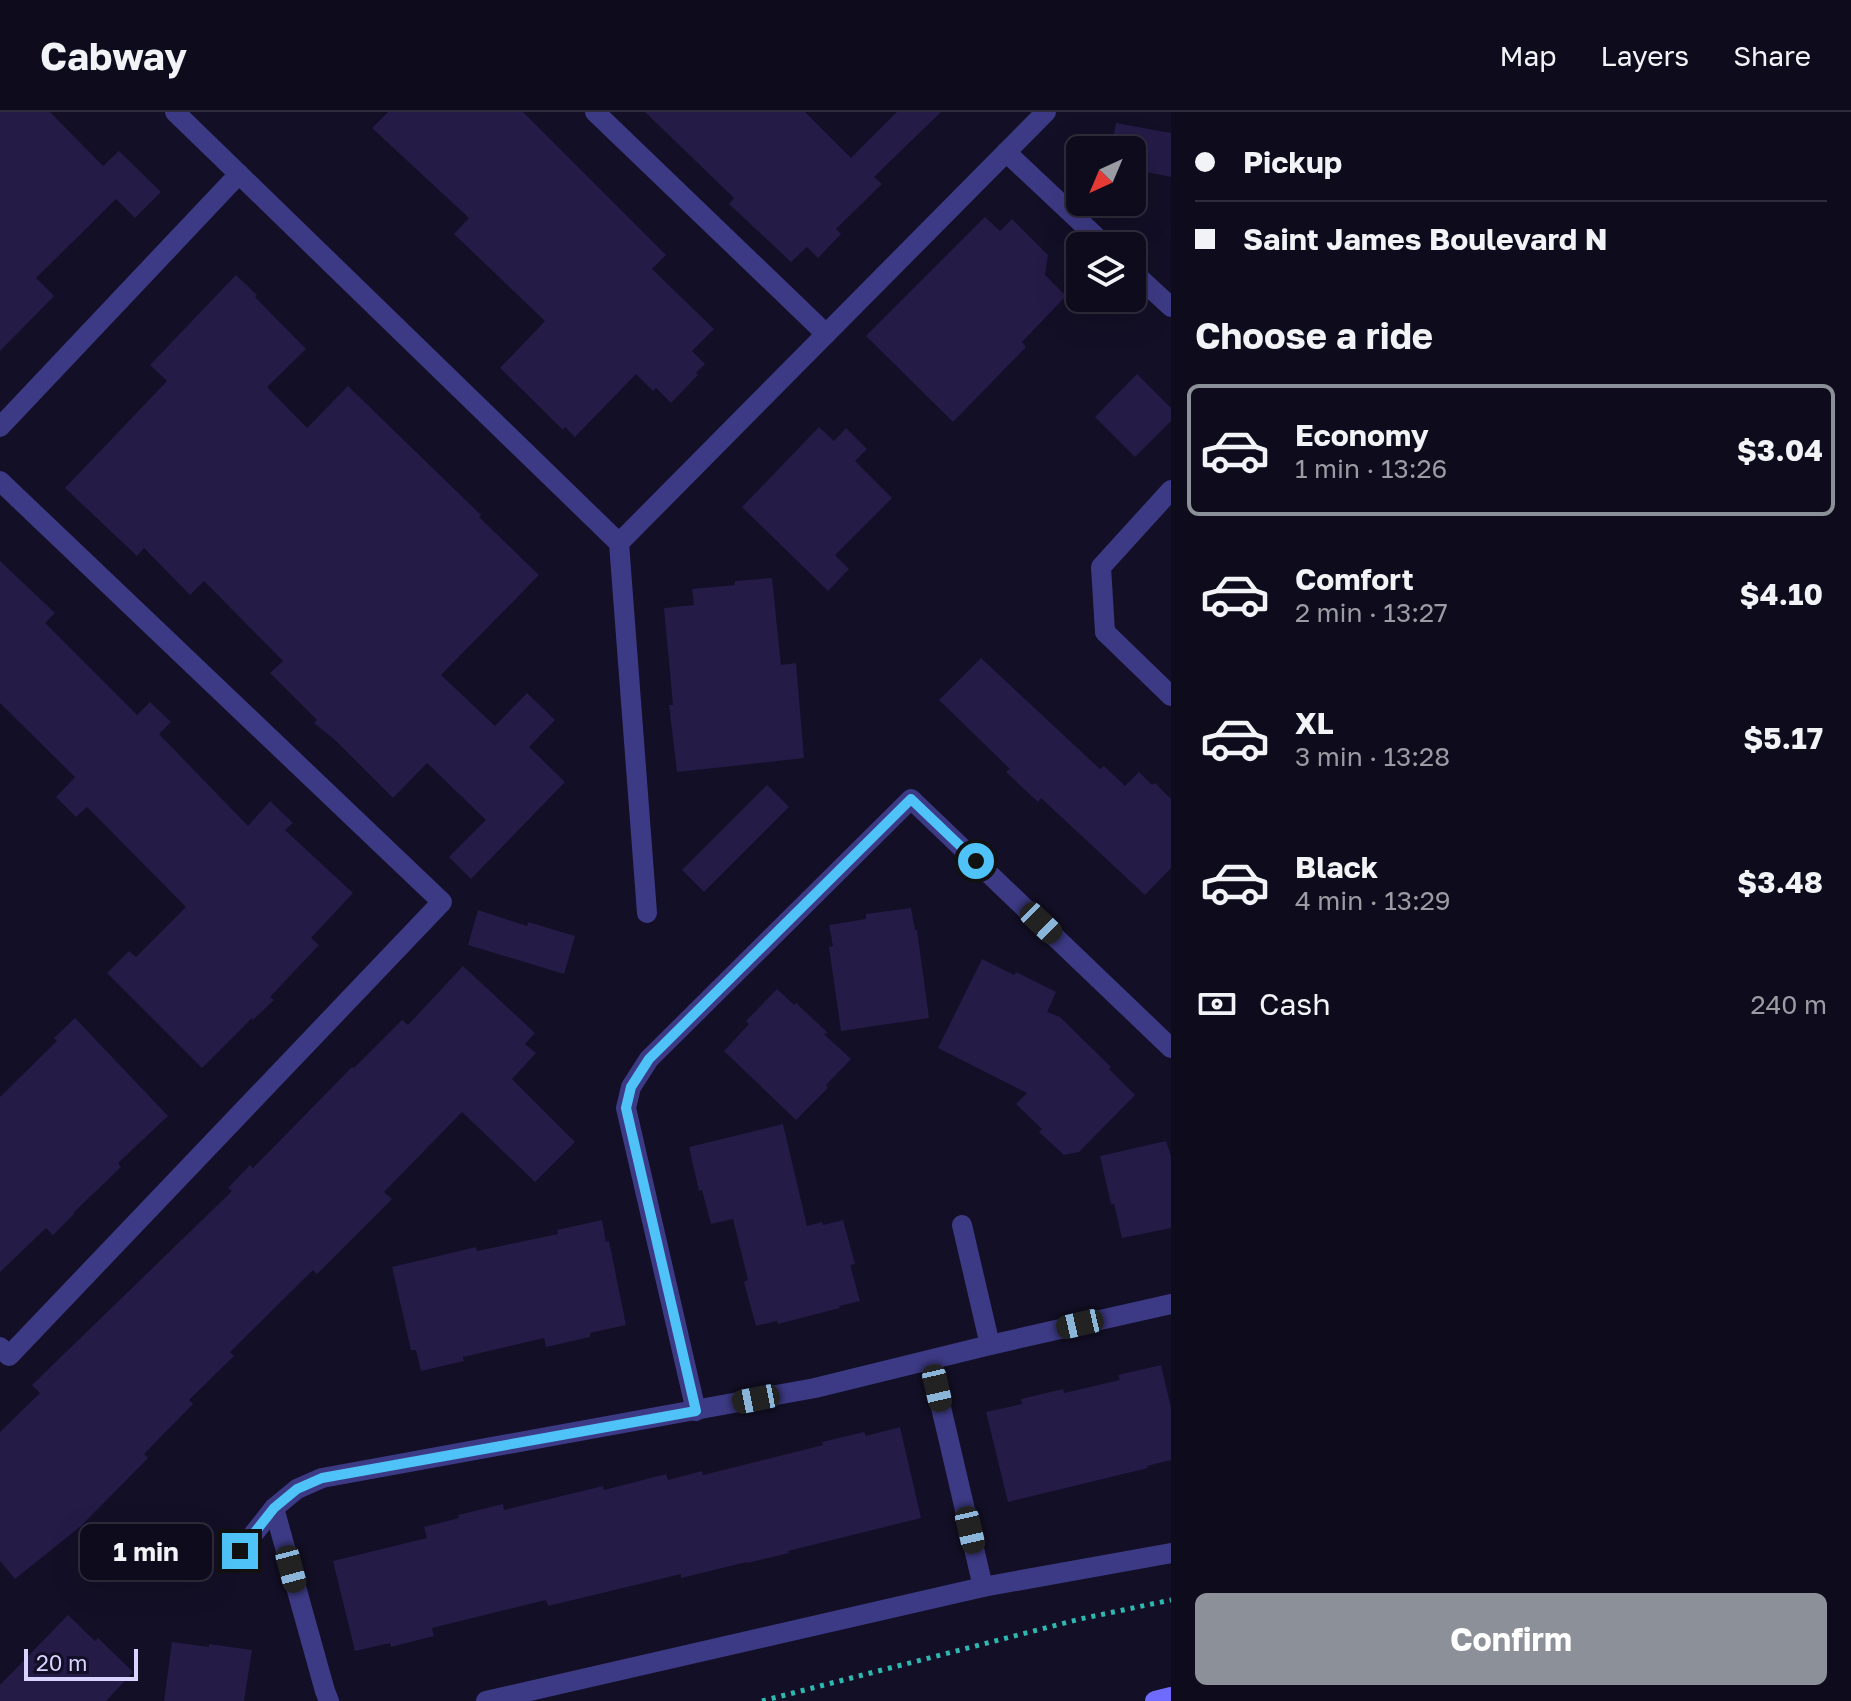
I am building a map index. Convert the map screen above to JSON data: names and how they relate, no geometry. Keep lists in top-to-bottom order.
{
  "scale_bar": "20 m",
  "north": "bottom left",
  "page": {
    "header": "Cabway",
    "nav": ["Map", "Layers", "Share"],
    "banner": ["Pickup", "Saint James Boulevard N"],
    "heading": "Choose a ride",
    "list": [
      {
        "name": "Economy",
        "note": "1 min · 13:26",
        "value": "$3.04"
      },
      {
        "name": "Comfort",
        "note": "2 min · 13:27",
        "value": "$4.10"
      },
      {
        "name": "XL",
        "note": "3 min · 13:28",
        "value": "$5.17"
      },
      {
        "name": "Black",
        "note": "4 min · 13:29",
        "value": "$3.48"
      }
    ],
    "pay": ["Cash", "240 m"],
    "bubble": "1 min",
    "buttons": "Confirm",
    "scale": "20 m"
  }
}
